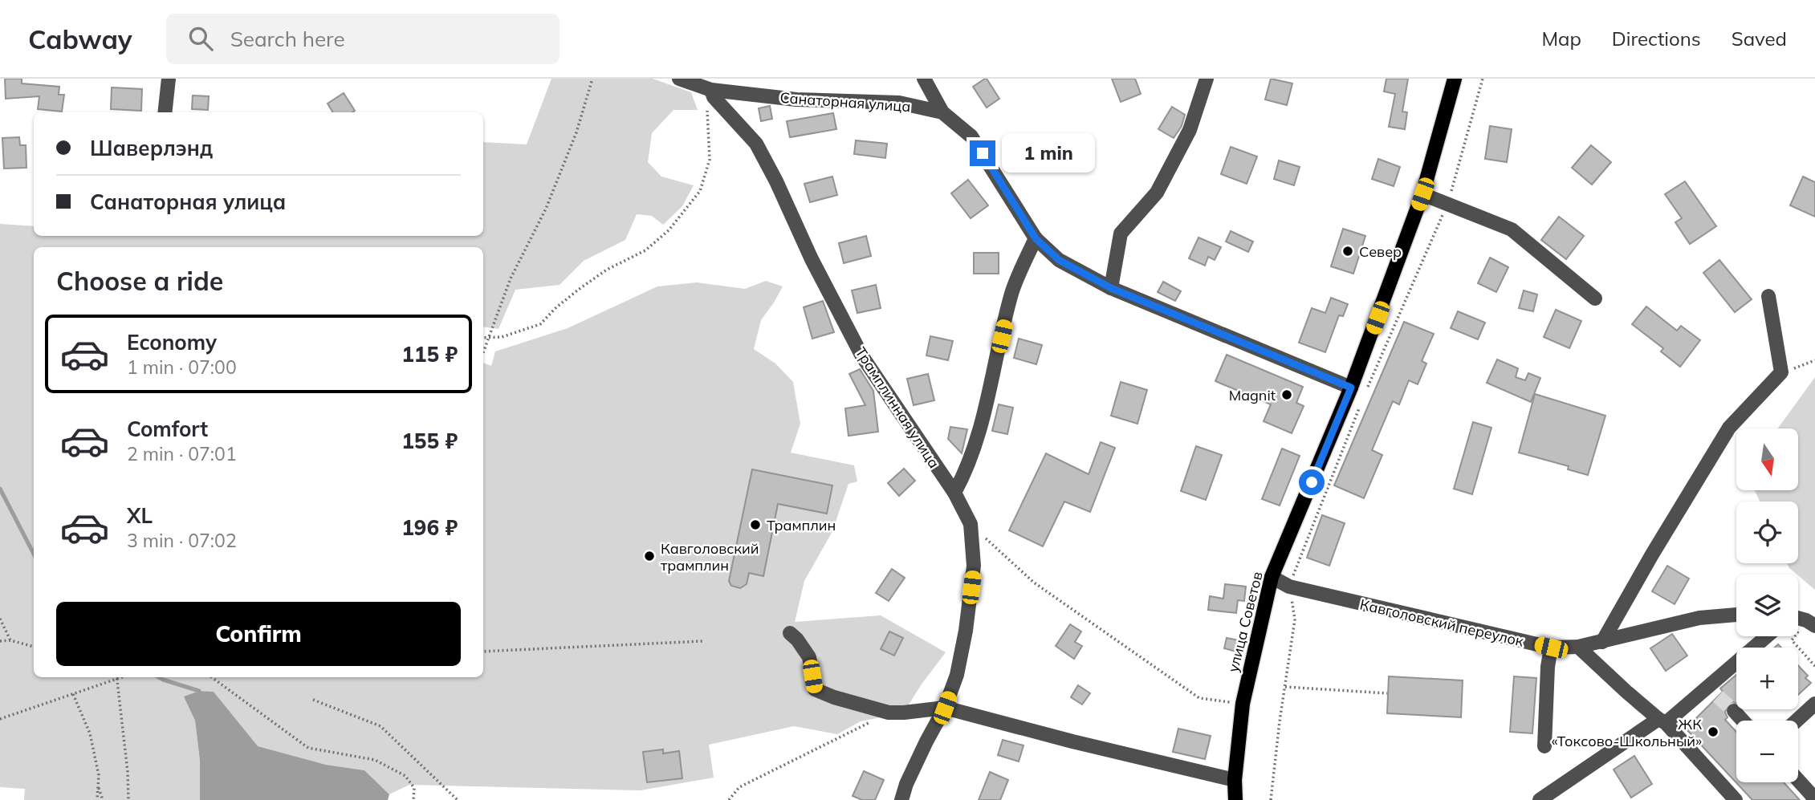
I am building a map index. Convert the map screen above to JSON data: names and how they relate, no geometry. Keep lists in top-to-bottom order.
{
  "streets": {
    "main road": ["улица Советов"],
    "street": ["Санаторная улица", "Трамплинная улица", "Кавголовский переулок"]
  },
  "crossings": [
    ["Санаторная улица", "Трамплинная улица"],
    ["Санаторная улица", "улица Советов"],
    ["улица Советов", "Кавголовский переулок"]
  ],
  "places": [
    "Север",
    "Magnit",
    "Трамплин",
    "Кавголовский трамплин",
    "ЖК «Токсово-Школьный»"
  ],
  "north": "bottom",
  "page": {
    "header": "Cabway",
    "search": "Search here",
    "nav": ["Map", "Directions", "Saved"],
    "banner": ["Шаверлэнд", "Санаторная улица"],
    "bubble": "1 min",
    "heading": "Choose a ride",
    "list": [
      {
        "name": "Economy",
        "note": "1 min · 07:00",
        "value": "115 ₽"
      },
      {
        "name": "Comfort",
        "note": "2 min · 07:01",
        "value": "155 ₽"
      },
      {
        "name": "XL",
        "note": "3 min · 07:02",
        "value": "196 ₽"
      }
    ],
    "map_buttons": ["+", "−"],
    "buttons": "Confirm"
  }
}
